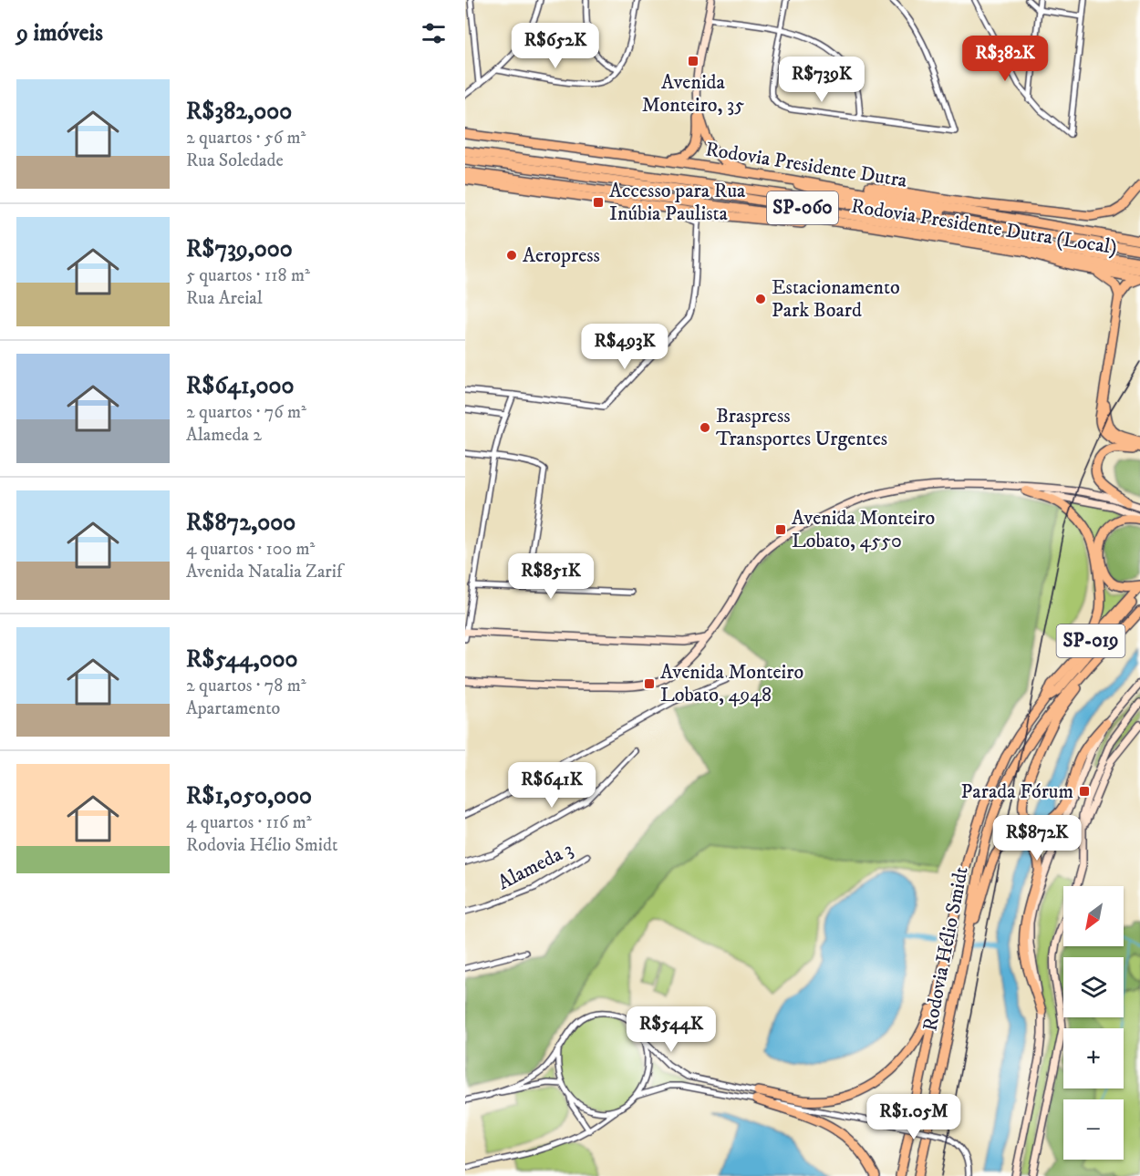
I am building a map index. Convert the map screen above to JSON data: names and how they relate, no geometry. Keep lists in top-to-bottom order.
{
  "streets": {
    "highway": [
      "Rodovia Presidente Dutra",
      "SP-060",
      "Rodovia Presidente Dutra (Local)",
      "SP-019",
      "Rodovia Hélio Smidt"
    ],
    "street": ["Alameda 3"]
  },
  "places": {
    "transit": [
      "Avenida Monteiro, 35",
      "Accesso para Rua Inúbia Paulista",
      "Avenida Monteiro Lobato, 4550",
      "Avenida Monteiro Lobato, 4948",
      "Parada Fórum"
    ],
    "other": ["Aeropress", "Estacionamento Park Board", "Braspress Transportes Urgentes"]
  },
  "north": "bottom left",
  "page": {
    "heading": "9 imóveis",
    "price": [
      "R$652K",
      "R$382K",
      "R$739K",
      "R$493K",
      "R$851K",
      "R$641K",
      "R$872K",
      "R$544K",
      "R$1.05M"
    ],
    "list": [
      {
        "name": "R$382,000",
        "note": "2 quartos · 56 m² · Rua Soledade"
      },
      {
        "name": "R$739,000",
        "note": "5 quartos · 118 m² · Rua Areial"
      },
      {
        "name": "R$641,000",
        "note": "2 quartos · 76 m² · Alameda 2"
      },
      {
        "name": "R$872,000",
        "note": "4 quartos · 100 m² · Avenida Natalia Zarif"
      },
      {
        "name": "R$544,000",
        "note": "2 quartos · 78 m² · Apartamento"
      },
      {
        "name": "R$1,050,000",
        "note": "4 quartos · 116 m² · Rodovia Hélio Smidt"
      }
    ],
    "map_buttons": ["+", "−"]
  }
}
